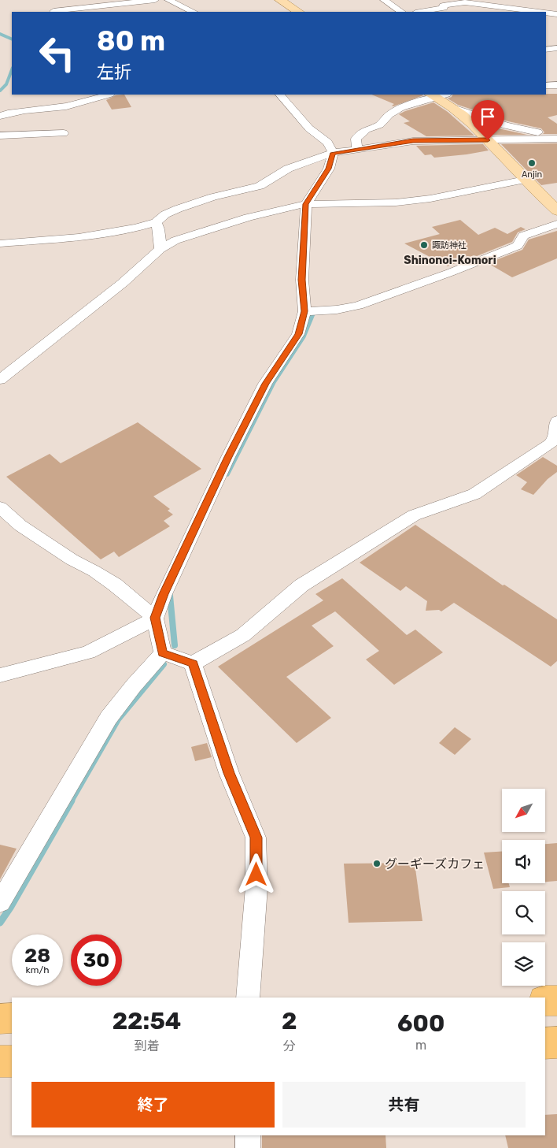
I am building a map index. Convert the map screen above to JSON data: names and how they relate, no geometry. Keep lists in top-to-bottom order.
{
  "districts": ["Shinonoi-Komori"],
  "places": ["Anjin", "諏訪神社", "グーギーズカフェ"],
  "north": "bottom left",
  "page": {
    "turn": ["80 m", "左折"],
    "speed": "28 km/h",
    "limit": "30",
    "eta": [
      "22:54",
      "到着",
      "2",
      "分",
      "600",
      "m"
    ],
    "buttons": ["終了", "共有"]
  }
}
